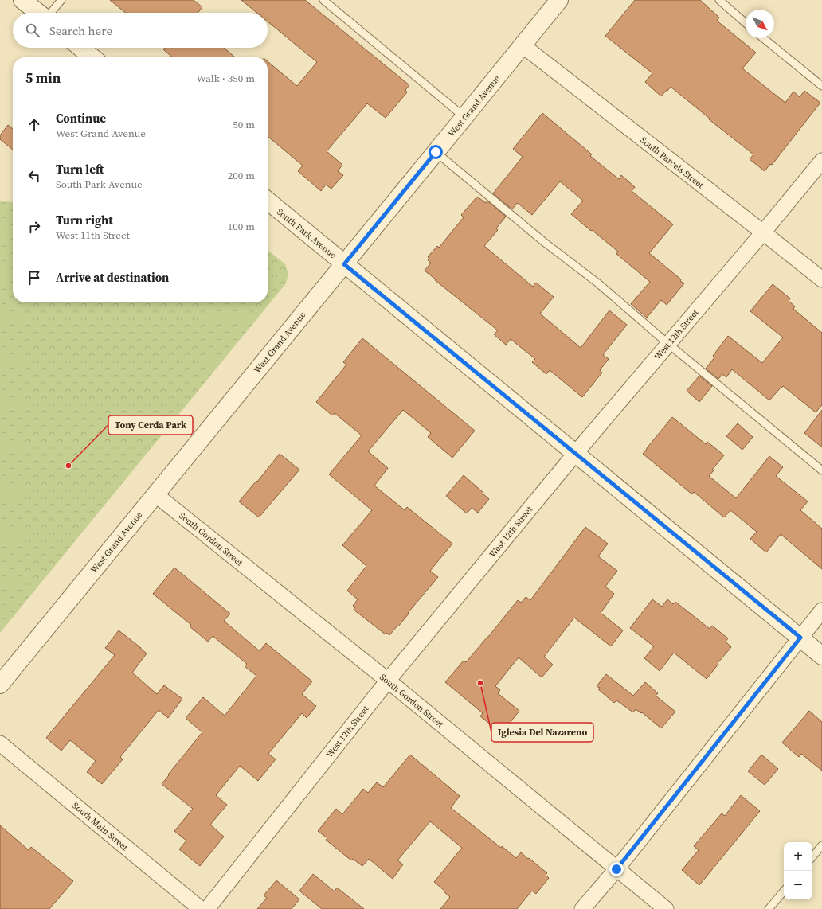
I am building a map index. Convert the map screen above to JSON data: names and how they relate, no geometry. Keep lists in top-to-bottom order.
{
  "streets": {
    "street": [
      "West Grand Avenue",
      "South Parcels Street",
      "South Park Avenue",
      "West 12th Street",
      "South Gordon Street",
      "South Main Street"
    ]
  },
  "crossings": [
    ["West Grand Avenue", "South Parcels Street"],
    ["West Grand Avenue", "South Park Avenue"],
    ["West Grand Avenue", "South Gordon Street"],
    ["South Parcels Street", "West 12th Street"],
    ["South Park Avenue", "West 12th Street"],
    ["West 12th Street", "South Gordon Street"]
  ],
  "places": ["Tony Cerda Park", "Iglesia Del Nazareno"],
  "north": "bottom right",
  "page": {
    "search": "Search here",
    "heading": ["5 min", "Walk · 350 m"],
    "list": [
      ["Continue", "West Grand Avenue", "50 m"],
      ["Turn left", "South Park Avenue", "200 m"],
      ["Turn right", "West 11th Street", "100 m"],
      "Arrive at destination"
    ],
    "map_buttons": ["+", "−"]
  }
}
